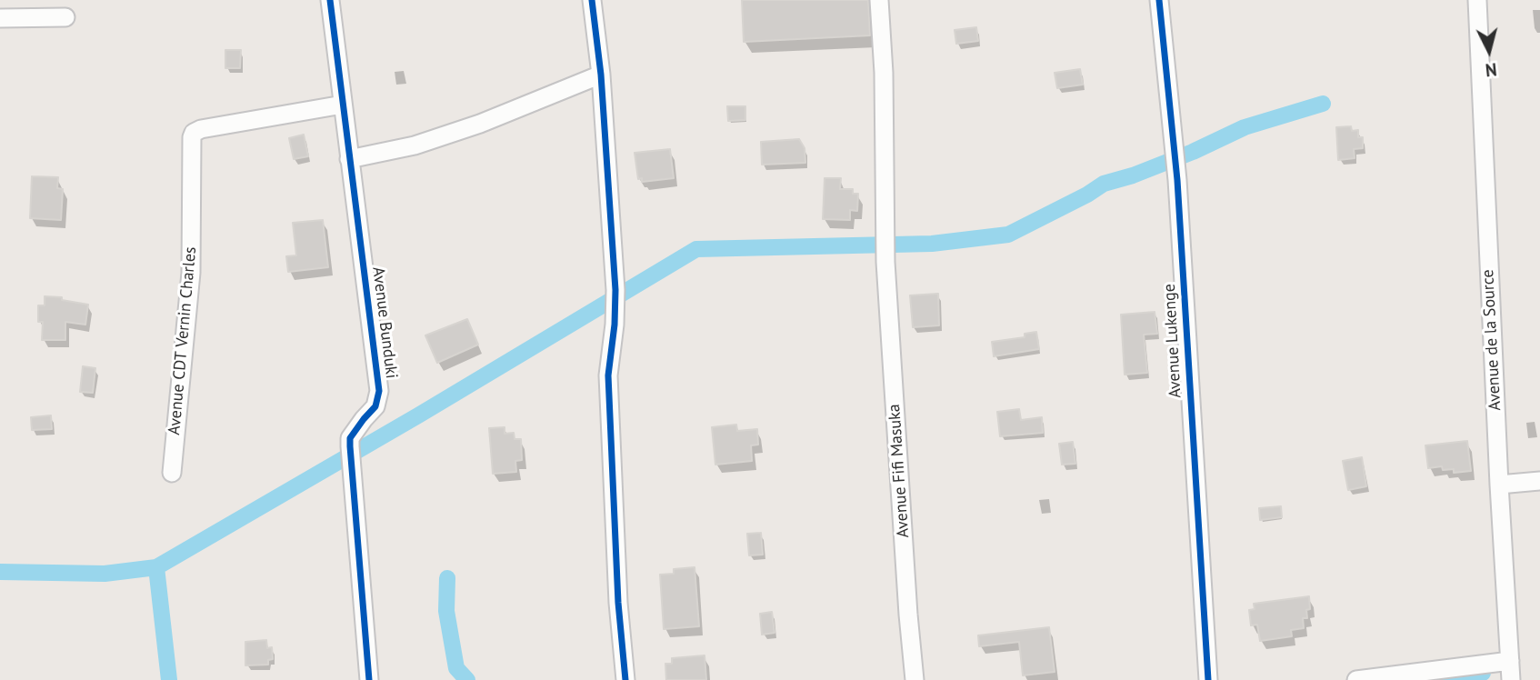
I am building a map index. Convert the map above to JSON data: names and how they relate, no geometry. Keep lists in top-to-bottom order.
{
  "streets": {
    "street": [
      "Avenue Bunduki",
      "Avenue de la Source",
      "Avenue CDT Vernin Charles",
      "Avenue Lukenge",
      "Avenue Fifi Masuka"
    ]
  },
  "crossings": [
    ["Avenue Bunduki", "Avenue CDT Vernin Charles"]
  ],
  "north": "bottom"
}
